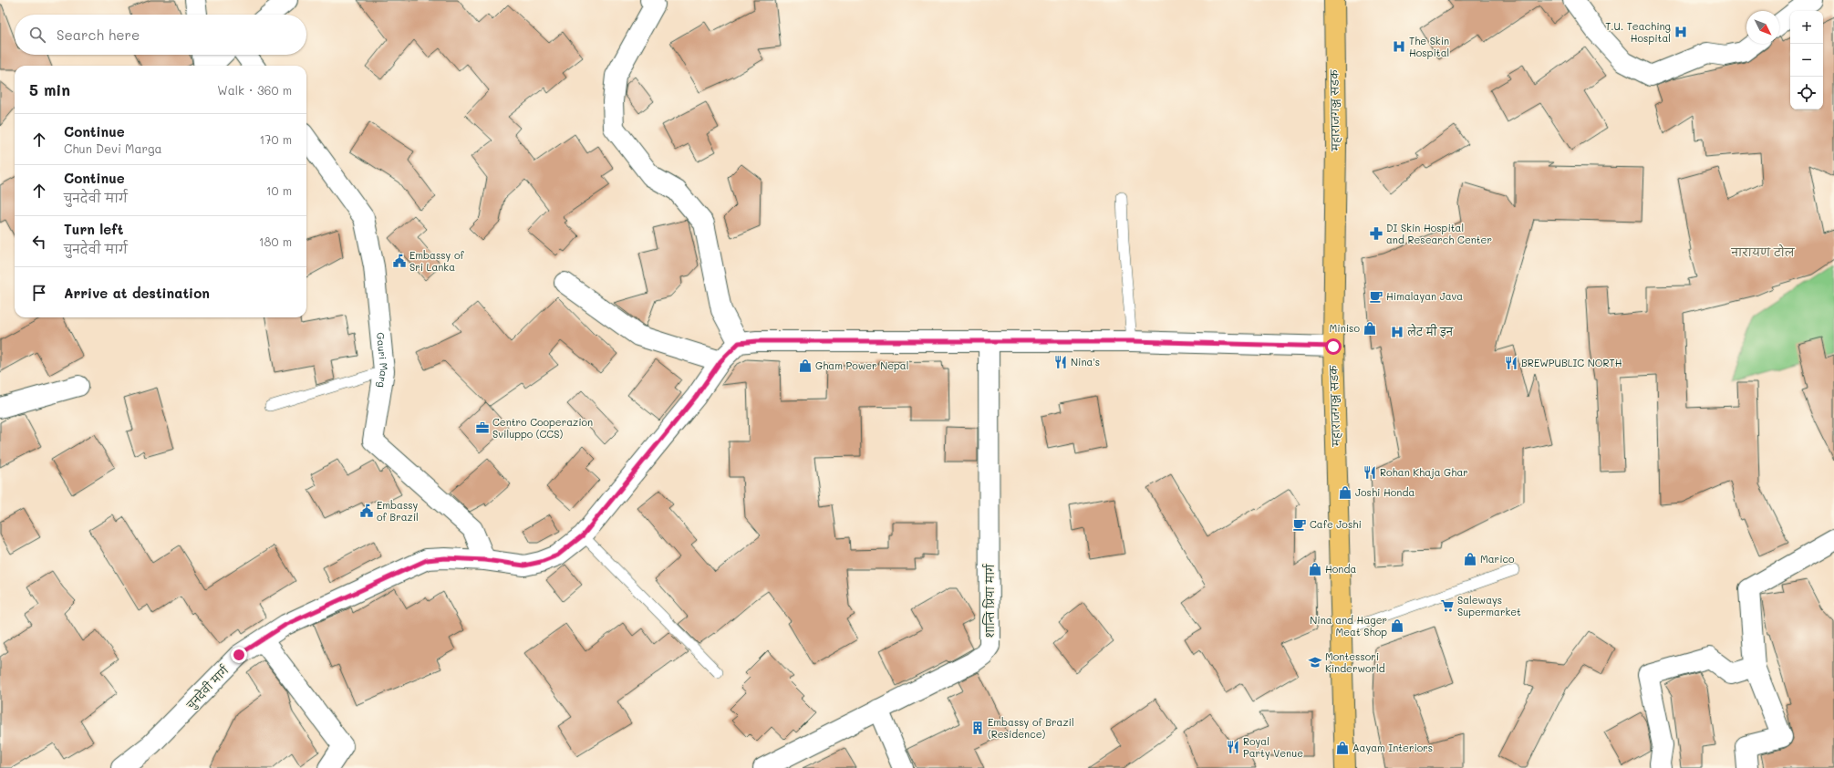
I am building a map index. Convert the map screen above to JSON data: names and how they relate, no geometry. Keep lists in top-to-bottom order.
{
  "streets": {
    "main road": ["महाराजगञ्ज सडक"],
    "street": ["Gauri Marg", "शान्ति प्रिया मार्ग", "चुनदेवी मार्ग"]
  },
  "crossings": [
    ["Gauri Marg", "चुनदेवी मार्ग"]
  ],
  "districts": ["नारायण टोल"],
  "places": {
    "hospital": ["T.U. Teaching Hospital", "The Skin Hospital", "लेट मी इन"],
    "pharmacy": ["DI Skin Hospital and Research Center"],
    "public building": ["Embassy of Sri Lanka", "Embassy of Brazil"],
    "cafe": ["Himalayan Java", "Cafe Joshi"],
    "shop": [
      "Miniso",
      "Gham Power Nepal",
      "Joshi Honda",
      "Marico",
      "Honda",
      "Nina and Hager Meat Shop",
      "Aayam Interiors"
    ],
    "restaurant": [
      "Nina's",
      "BREWPUBLIC NORTH",
      "Rohan Khaja Ghar",
      "Royal Party Venue"
    ],
    "office": ["Centro Cooperazion Sviluppo (CCS)"],
    "supermarket": ["Saleways Supermarket"],
    "school or university": ["Montessori Kinderworld"],
    "building": ["Embassy of Brazil (Residence)"]
  },
  "north": "bottom right",
  "page": {
    "map_buttons": ["+", "−"],
    "search": "Search here",
    "heading": ["5 min", "Walk · 360 m"],
    "list": [
      ["Continue", "Chun Devi Marga", "170 m"],
      ["Continue", "चुनदेवी मार्ग", "10 m"],
      ["Turn left", "चुनदेवी मार्ग", "180 m"],
      "Arrive at destination"
    ]
  }
}
